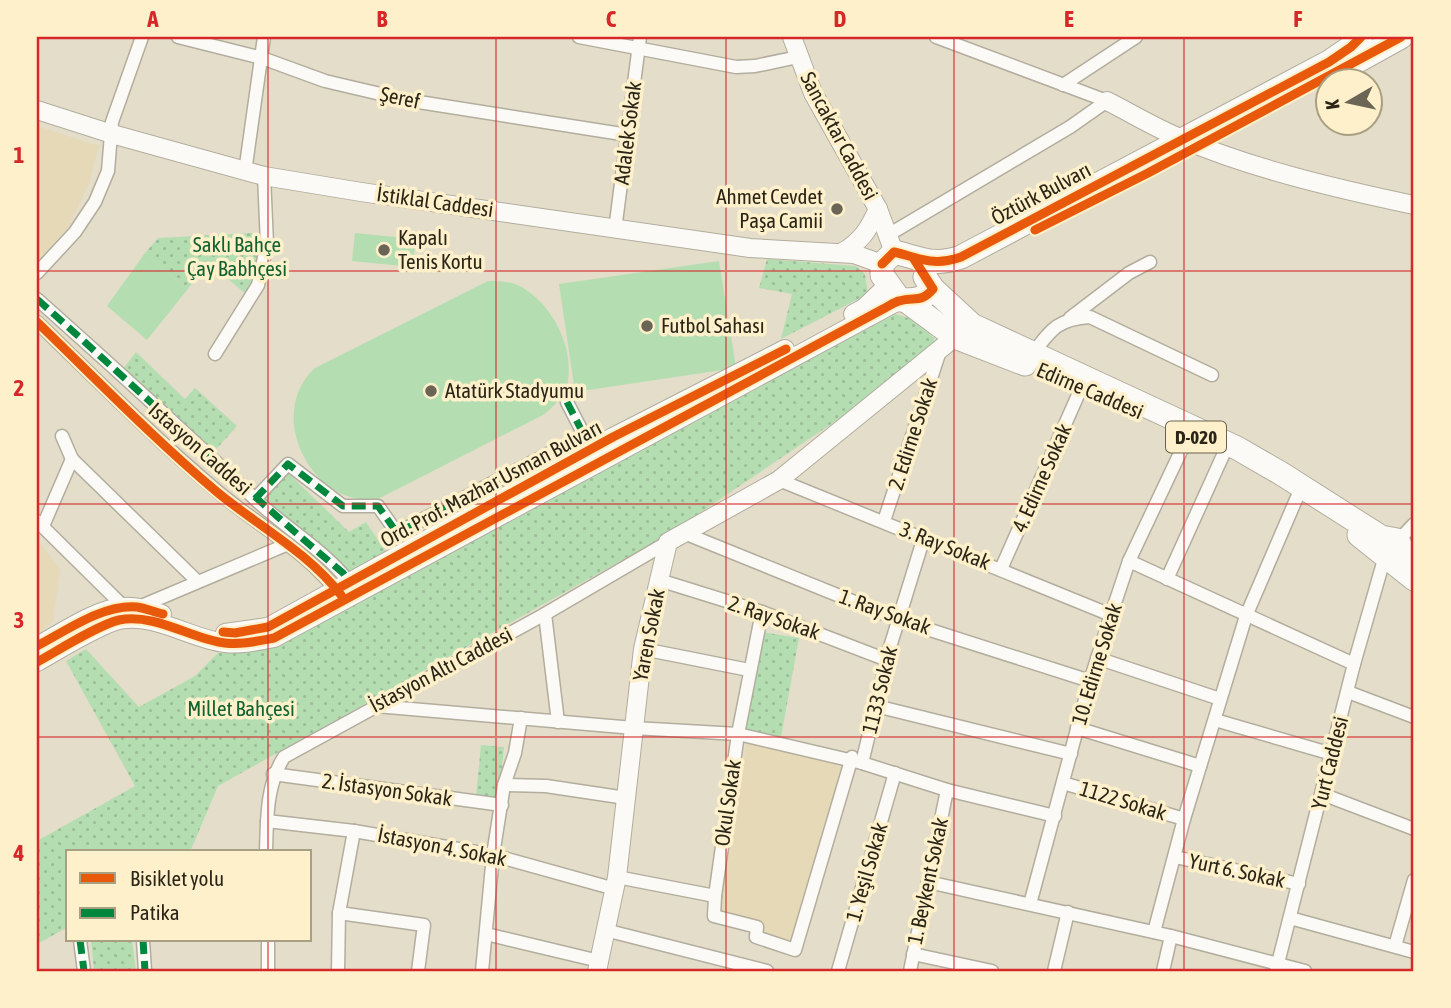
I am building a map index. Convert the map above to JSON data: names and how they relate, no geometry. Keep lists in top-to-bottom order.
{
  "streets": {
    "highway": ["Öztürk Bulvarı", "Edirne Caddesi", "D-020"],
    "street": [
      "Şeref",
      "Adalek Sokak",
      "Sancaktar Caddesi",
      "İstiklal Caddesi",
      "2. Edirne Sokak",
      "Istasyon Caddesi",
      "4. Edirne Sokak",
      "Ord. Prof. Mazhar Usman Bulvarı",
      "3. Ray Sokak",
      "1. Ray Sokak",
      "2. Ray Sokak",
      "Yaren Sokak",
      "10. Edirne Sokak",
      "İstasyon Altı Caddesi",
      "1133 Sokak",
      "Yurt Caddesi",
      "2. İstasyon Sokak",
      "1122 Sokak",
      "Okul Sokak",
      "İstasyon 4. Sokak",
      "Yurt 6. Sokak",
      "1. Yeşil Sokak",
      "1. Beykent Sokak"
    ]
  },
  "crossings": [
    ["Şeref", "Adalek Sokak"],
    ["Adalek Sokak", "İstiklal Caddesi"],
    ["Sancaktar Caddesi", "Öztürk Bulvarı"],
    ["Sancaktar Caddesi", "İstiklal Caddesi"],
    ["Sancaktar Caddesi", "Edirne Caddesi"],
    ["Sancaktar Caddesi", "Ord. Prof. Mazhar Usman Bulvarı"],
    ["Öztürk Bulvarı", "İstiklal Caddesi"],
    ["Öztürk Bulvarı", "Edirne Caddesi"],
    ["Öztürk Bulvarı", "Ord. Prof. Mazhar Usman Bulvarı"],
    ["İstiklal Caddesi", "Edirne Caddesi"],
    ["İstiklal Caddesi", "Ord. Prof. Mazhar Usman Bulvarı"],
    ["Edirne Caddesi", "2. Edirne Sokak"],
    ["Edirne Caddesi", "4. Edirne Sokak"],
    ["Edirne Caddesi", "Ord. Prof. Mazhar Usman Bulvarı"],
    ["Edirne Caddesi", "10. Edirne Sokak"],
    ["Edirne Caddesi", "İstasyon Altı Caddesi"],
    ["Edirne Caddesi", "Yurt Caddesi"],
    ["2. Edirne Sokak", "3. Ray Sokak"],
    ["2. Edirne Sokak", "İstasyon Altı Caddesi"],
    ["Istasyon Caddesi", "Ord. Prof. Mazhar Usman Bulvarı"],
    ["4. Edirne Sokak", "3. Ray Sokak"],
    ["3. Ray Sokak", "10. Edirne Sokak"],
    ["3. Ray Sokak", "İstasyon Altı Caddesi"],
    ["3. Ray Sokak", "1133 Sokak"],
    ["1. Ray Sokak", "10. Edirne Sokak"],
    ["1. Ray Sokak", "İstasyon Altı Caddesi"],
    ["1. Ray Sokak", "1133 Sokak"],
    ["2. Ray Sokak", "Yaren Sokak"],
    ["2. Ray Sokak", "1133 Sokak"],
    ["2. Ray Sokak", "Okul Sokak"],
    ["Yaren Sokak", "İstasyon Altı Caddesi"],
    ["Yaren Sokak", "İstasyon 4. Sokak"],
    ["10. Edirne Sokak", "1122 Sokak"],
    ["İstasyon Altı Caddesi", "2. İstasyon Sokak"],
    ["1133 Sokak", "Okul Sokak"],
    ["Yurt Caddesi", "Yurt 6. Sokak"]
  ],
  "parks": ["Saklı Bahçe Çay Babhçesi", "Millet Bahçesi"],
  "places": [
    "Ahmet Cevdet Paşa Camii",
    "Kapalı Tenis Kortu",
    "Futbol Sahası",
    "Atatürk Stadyumu"
  ],
  "legend": ["Bisiklet yolu", "Patika"],
  "north": "left",
  "grid": {
    "columns": [
      "A",
      "B",
      "C",
      "D",
      "E",
      "F"
    ],
    "rows": [
      "1",
      "2",
      "3",
      "4"
    ]
  }
}
